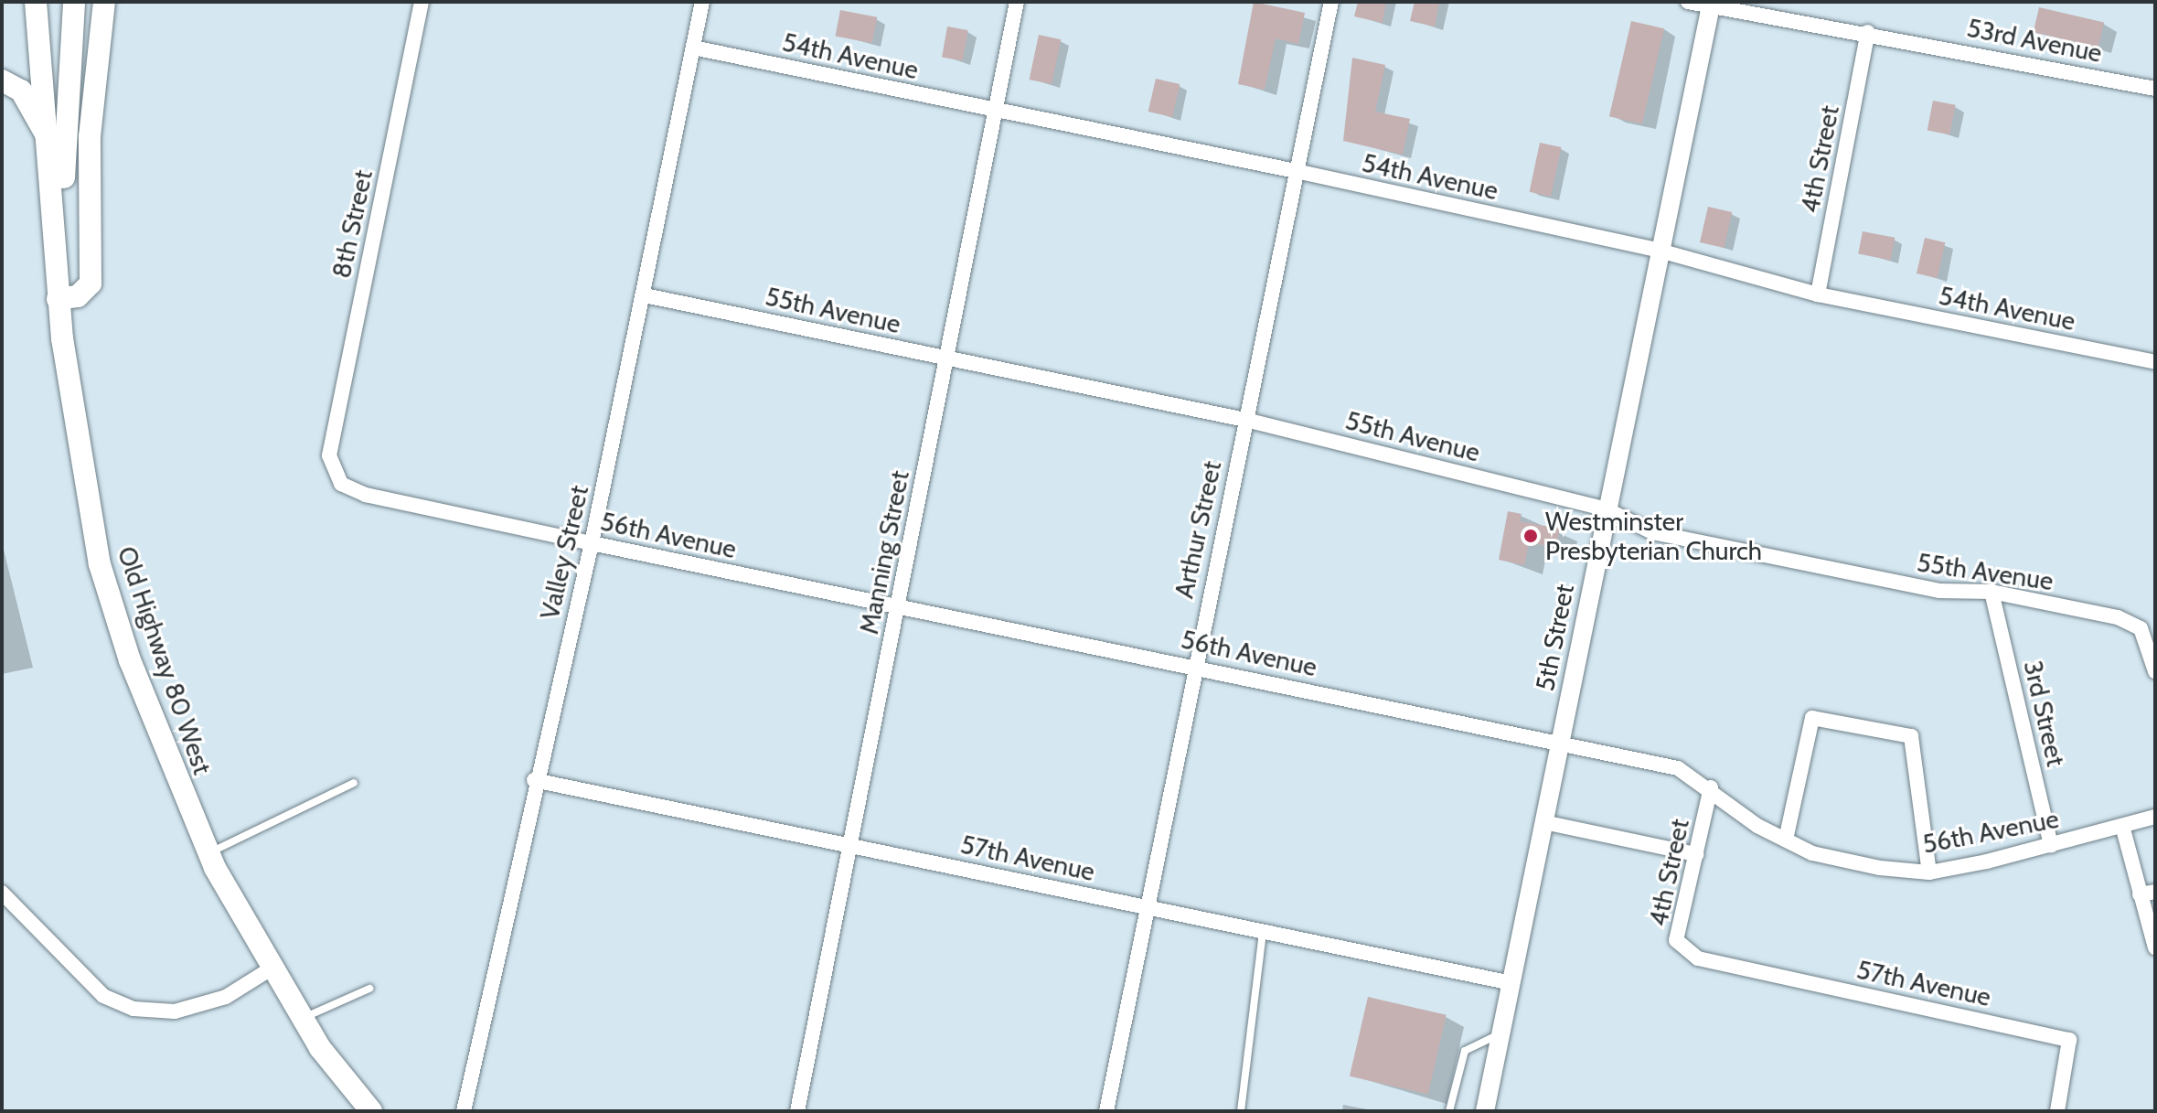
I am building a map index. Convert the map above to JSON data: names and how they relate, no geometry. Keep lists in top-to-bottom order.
{
  "streets": {
    "main road": ["Old Highway 80 West"],
    "street": [
      "53rd Avenue",
      "54th Avenue",
      "4th Street",
      "8th Street",
      "55th Avenue",
      "Arthur Street",
      "56th Avenue",
      "Valley Street",
      "Manning Street",
      "5th Street",
      "3rd Street",
      "57th Avenue"
    ]
  },
  "crossings": [
    ["53rd Avenue", "4th Street"],
    ["53rd Avenue", "5th Street"],
    ["54th Avenue", "4th Street"],
    ["54th Avenue", "Arthur Street"],
    ["54th Avenue", "Valley Street"],
    ["54th Avenue", "Manning Street"],
    ["54th Avenue", "5th Street"],
    ["4th Street", "56th Avenue"],
    ["4th Street", "57th Avenue"],
    ["8th Street", "56th Avenue"],
    ["55th Avenue", "Arthur Street"],
    ["55th Avenue", "Valley Street"],
    ["55th Avenue", "Manning Street"],
    ["55th Avenue", "5th Street"],
    ["55th Avenue", "3rd Street"],
    ["Arthur Street", "56th Avenue"],
    ["Arthur Street", "57th Avenue"],
    ["56th Avenue", "Valley Street"],
    ["56th Avenue", "Manning Street"],
    ["56th Avenue", "5th Street"],
    ["56th Avenue", "3rd Street"],
    ["Valley Street", "57th Avenue"],
    ["Manning Street", "57th Avenue"],
    ["5th Street", "57th Avenue"]
  ],
  "places": ["Westminster Presbyterian Church"]
}
